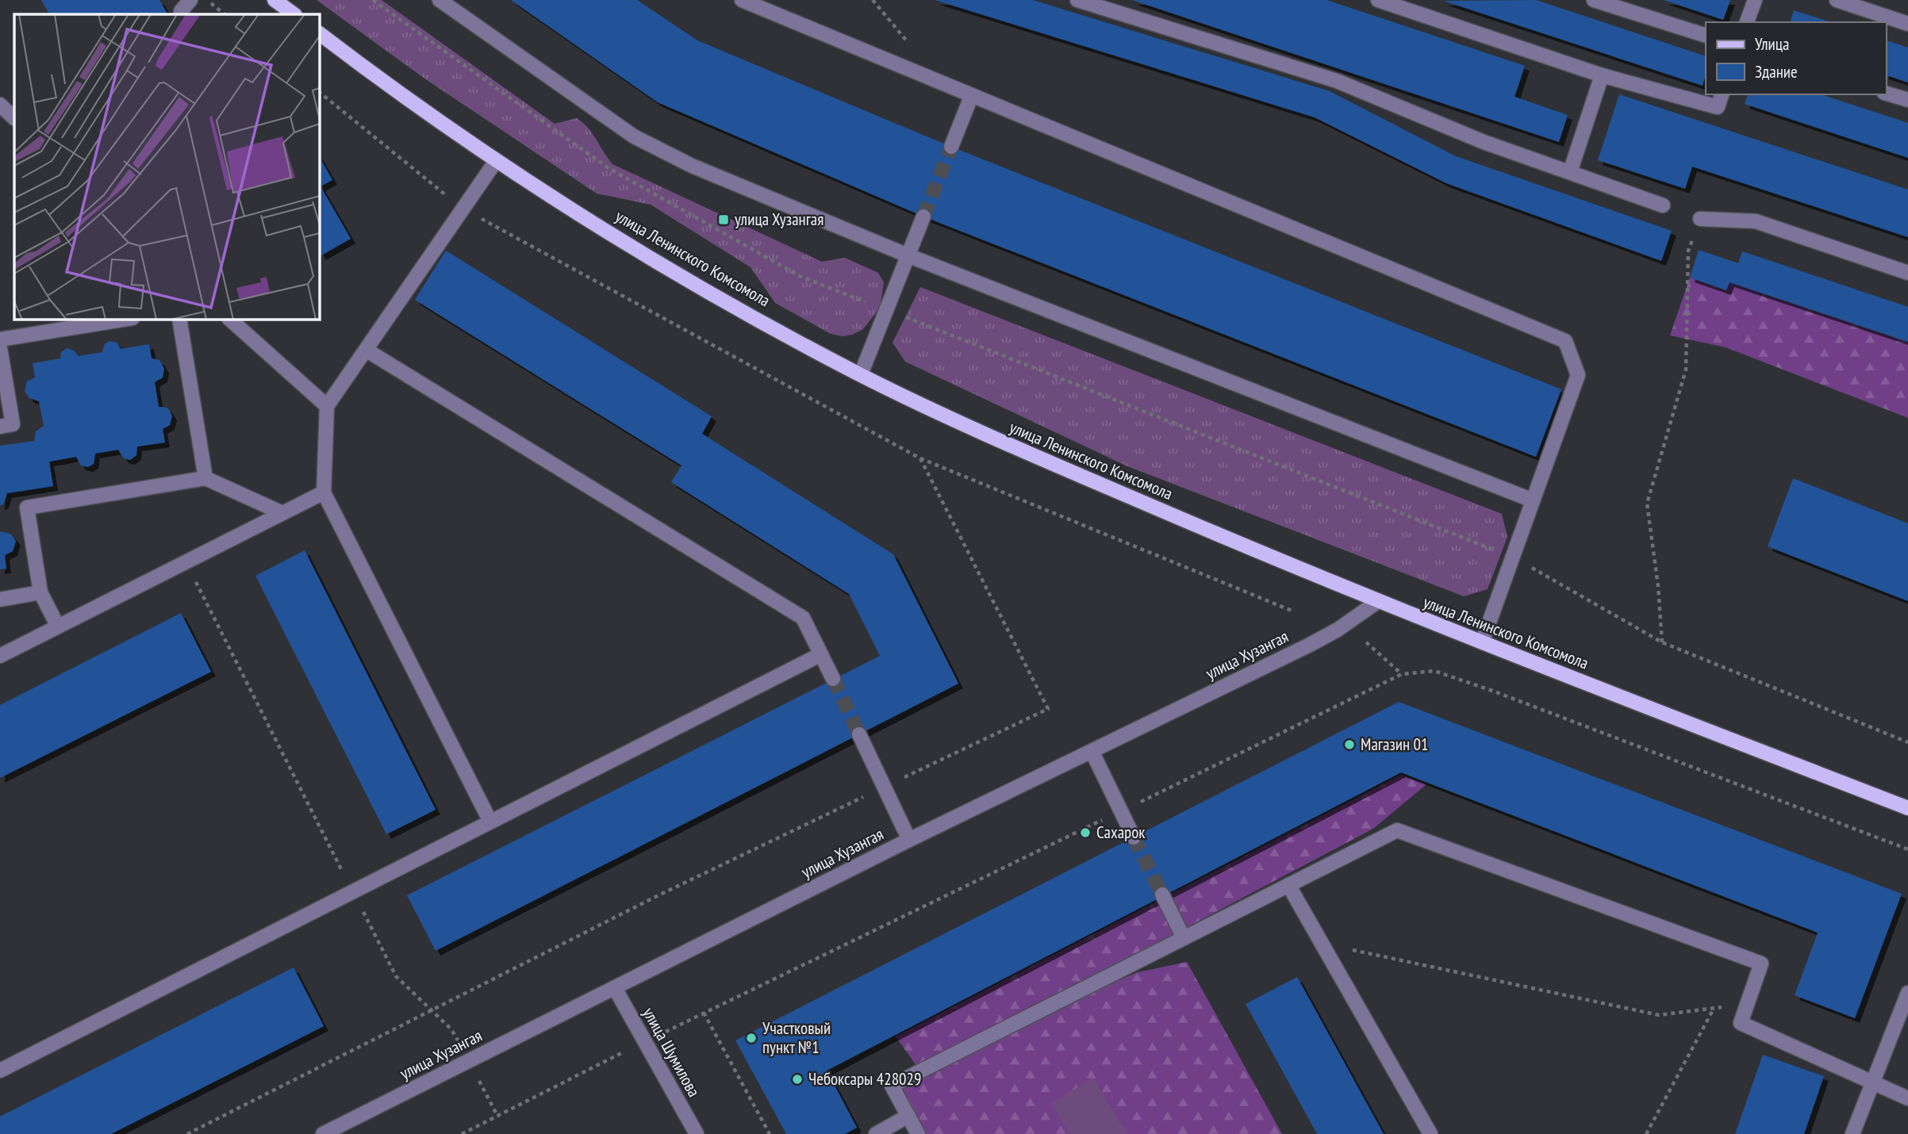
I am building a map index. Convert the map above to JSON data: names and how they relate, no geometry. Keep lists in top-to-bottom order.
{
  "streets": {
    "main road": ["улица Ленинского Комсомола"],
    "street": ["улица Хузангая", "улица Шумилова"]
  },
  "crossings": [
    ["улица Ленинского Комсомола", "улица Хузангая"],
    ["улица Хузангая", "улица Шумилова"]
  ],
  "places": {
    "transit": ["улица Хузангая"],
    "other": [
      "Магазин 01",
      "Сахарок",
      "Участковый пункт №1",
      "Чебоксары 428029"
    ]
  },
  "legend": ["Улица", "Здание"]
}
